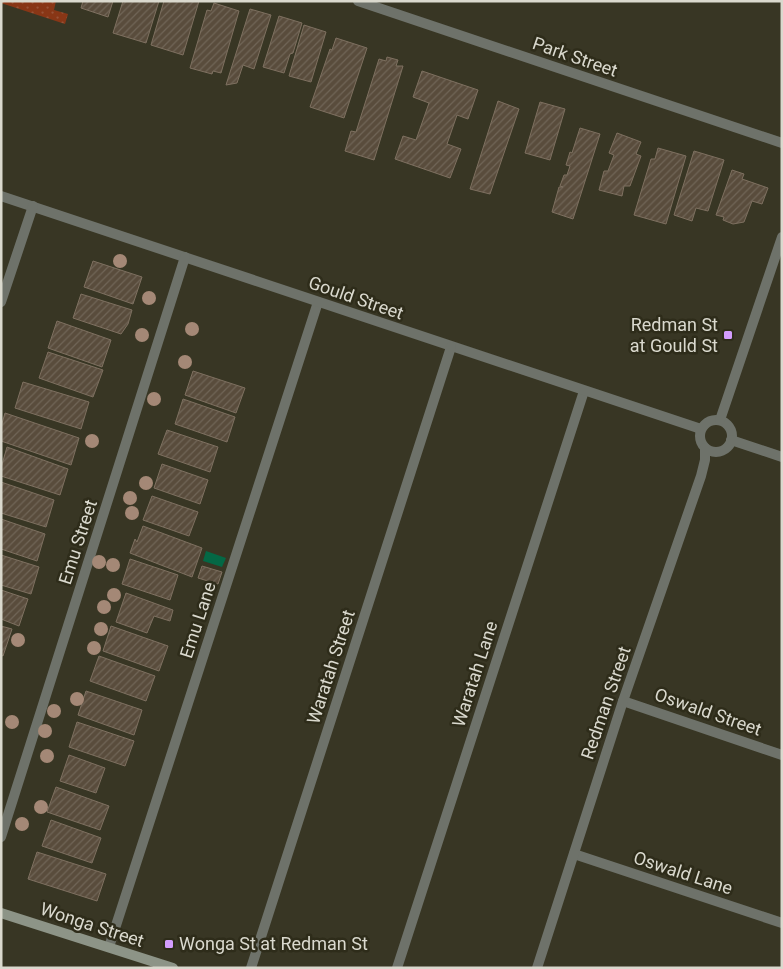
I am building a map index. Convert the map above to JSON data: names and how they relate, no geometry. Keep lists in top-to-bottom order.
{
  "streets": {
    "street": [
      "Park Street",
      "Gould Street",
      "Emu Street",
      "Emu Lane",
      "Waratah Street",
      "Waratah Lane",
      "Redman Street",
      "Oswald Street",
      "Oswald Lane",
      "Wonga Street"
    ]
  },
  "crossings": [
    ["Gould Street", "Emu Street"],
    ["Gould Street", "Emu Lane"],
    ["Gould Street", "Waratah Street"],
    ["Gould Street", "Waratah Lane"],
    ["Gould Street", "Redman Street"],
    ["Emu Lane", "Wonga Street"],
    ["Redman Street", "Oswald Street"],
    ["Redman Street", "Oswald Lane"]
  ],
  "places": {
    "transit": ["Redman St at Gould St", "Wonga St at Redman St"]
  }
}
